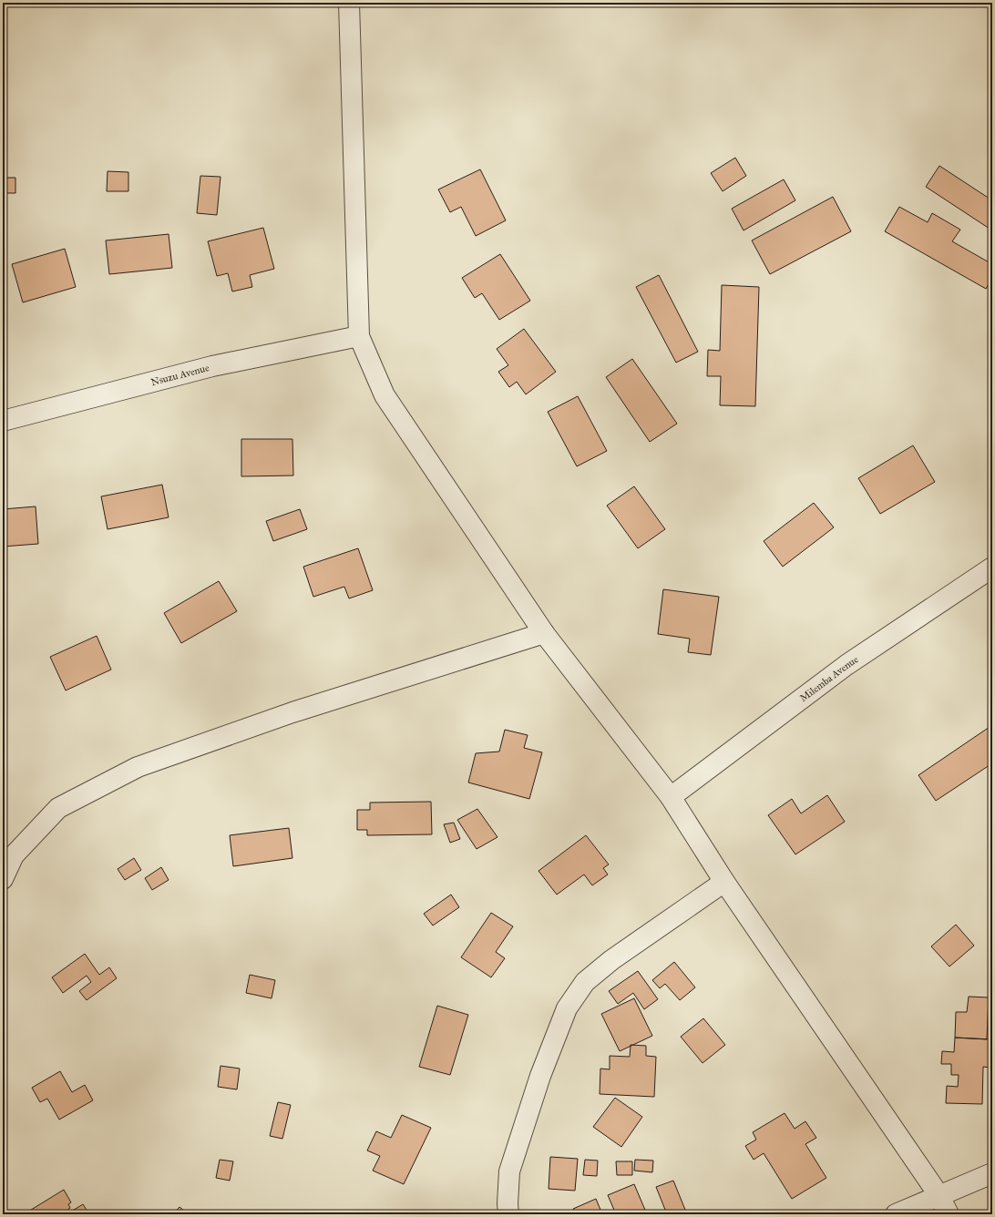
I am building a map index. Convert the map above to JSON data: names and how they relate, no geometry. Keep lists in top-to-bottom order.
{
  "streets": {
    "street": ["Nsuzu Avenue", "Milemba Avenue"]
  }
}
